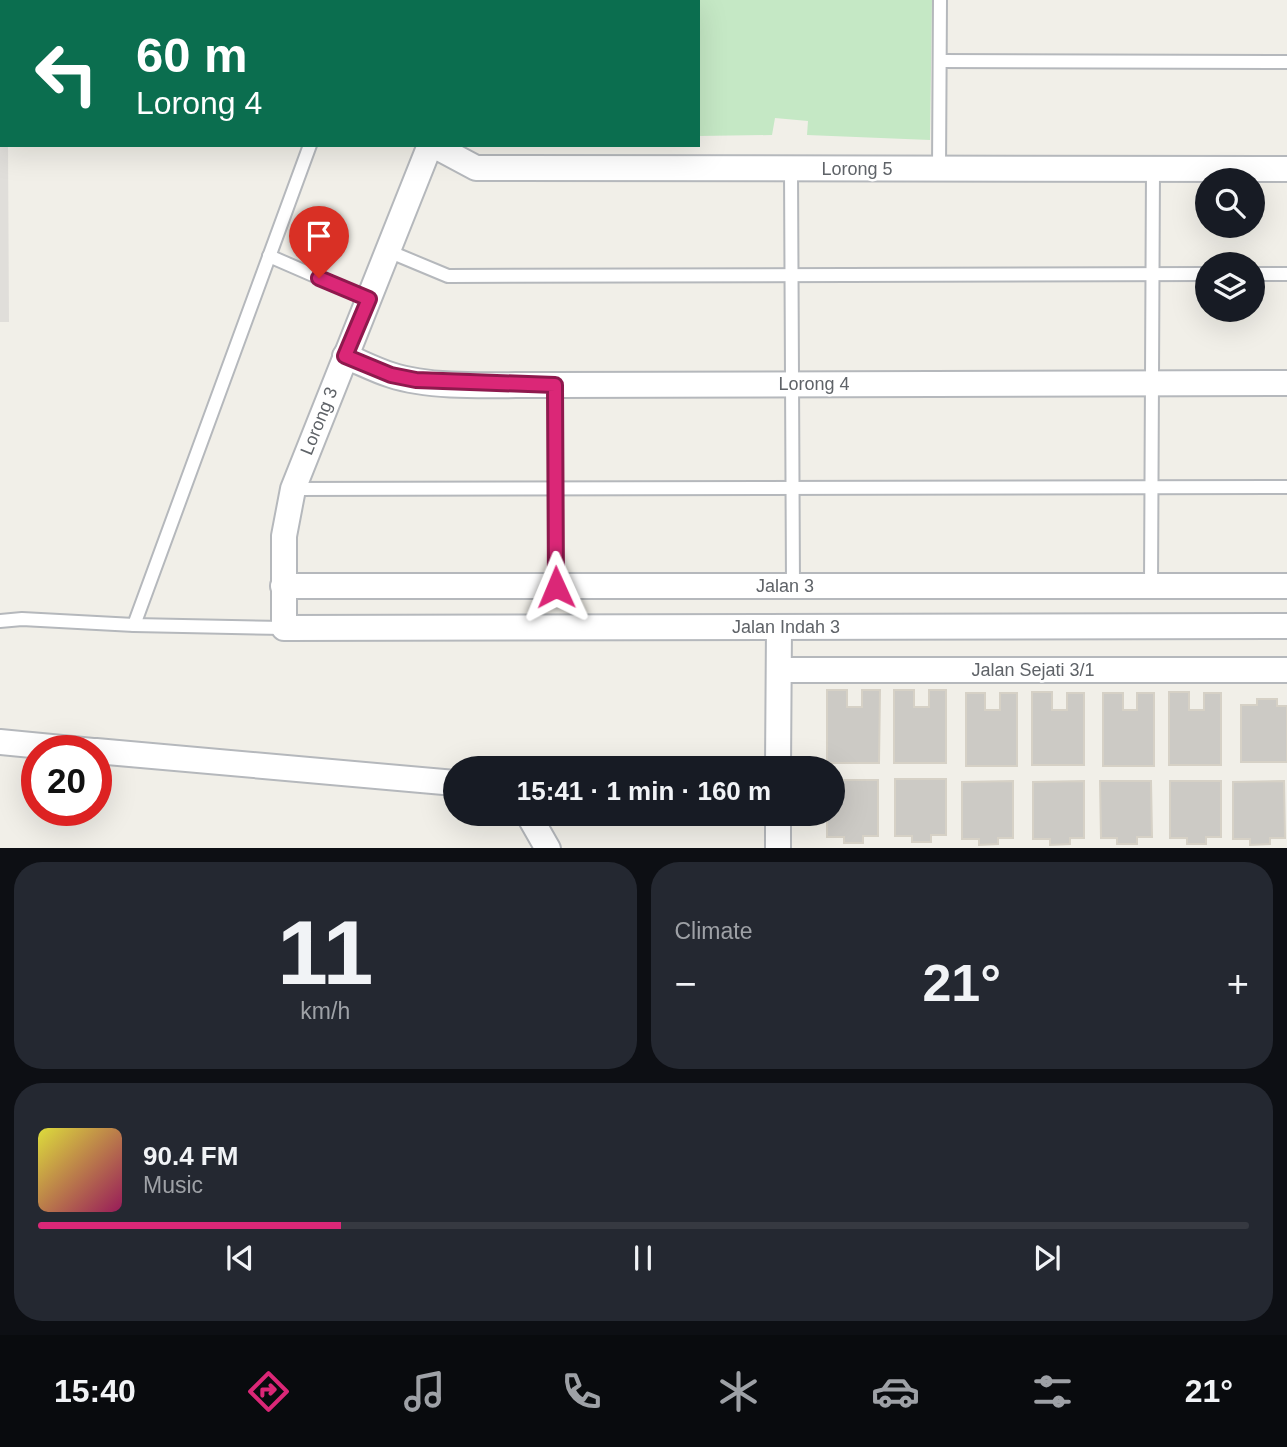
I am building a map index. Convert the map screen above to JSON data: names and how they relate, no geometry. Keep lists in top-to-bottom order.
{
  "streets": {
    "street": [
      "Lorong 5",
      "Lorong 4",
      "Lorong 3",
      "Jalan 3",
      "Jalan Indah 3",
      "Jalan Sejati 3/1"
    ]
  },
  "crossings": [
    ["Lorong 4", "Lorong 3"],
    ["Lorong 3", "Jalan 3"],
    ["Lorong 3", "Jalan Indah 3"]
  ],
  "page": {
    "turn": ["60 m", "Lorong 4"],
    "limit": "20",
    "trip": "15:41 · 1 min · 160 m",
    "tile": [
      ["11", "km/h"],
      "Climate"
    ],
    "heat": ["−", "21°", "+"],
    "song": ["90.4 FM", "Music"],
    "tabs": ["15:40", "21°"]
  }
}
